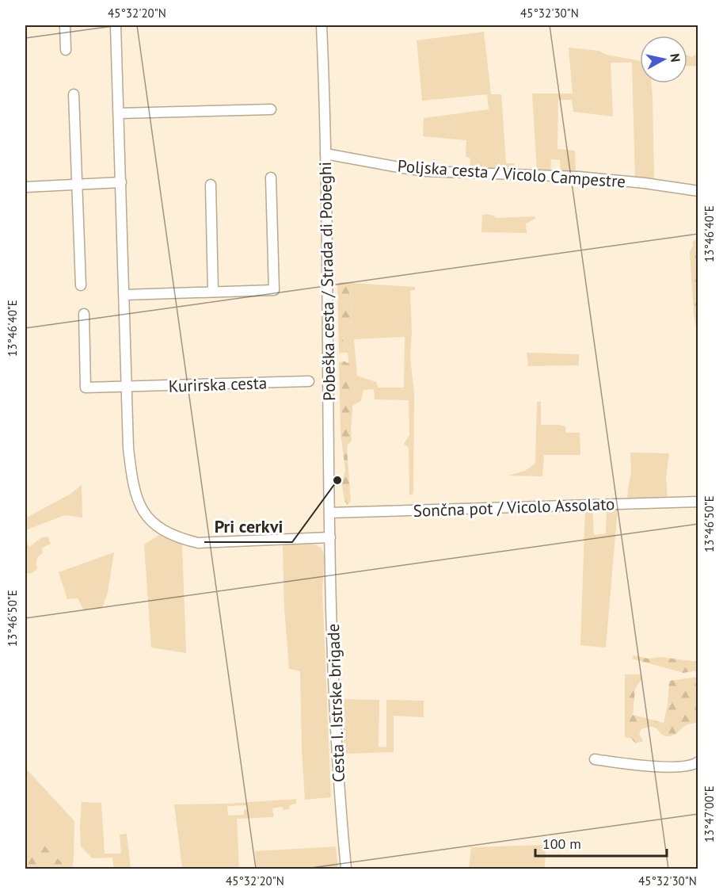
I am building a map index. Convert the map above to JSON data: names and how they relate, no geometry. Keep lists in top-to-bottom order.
{
  "streets": {
    "street": [
      "Poljska cesta / Vicolo Campestre",
      "Pobeška cesta / Strada di Pobeghi",
      "Kurirska cesta",
      "Sončna pot / Vicolo Assolato",
      "Cesta I. Istrske brigade"
    ]
  },
  "crossings": [
    ["Poljska cesta / Vicolo Campestre", "Pobeška cesta / Strada di Pobeghi"],
    ["Pobeška cesta / Strada di Pobeghi", "Sončna pot / Vicolo Assolato"],
    ["Pobeška cesta / Strada di Pobeghi", "Cesta I. Istrske brigade"]
  ],
  "places": ["Pri cerkvi"],
  "scale_bar": "100 m",
  "north": "right",
  "coordinates": [
    "45°32'20\"N",
    "45°32'30\"N",
    "13°46'40\"E",
    "13°46'50\"E",
    "13°47'00\"E"
  ]
}
